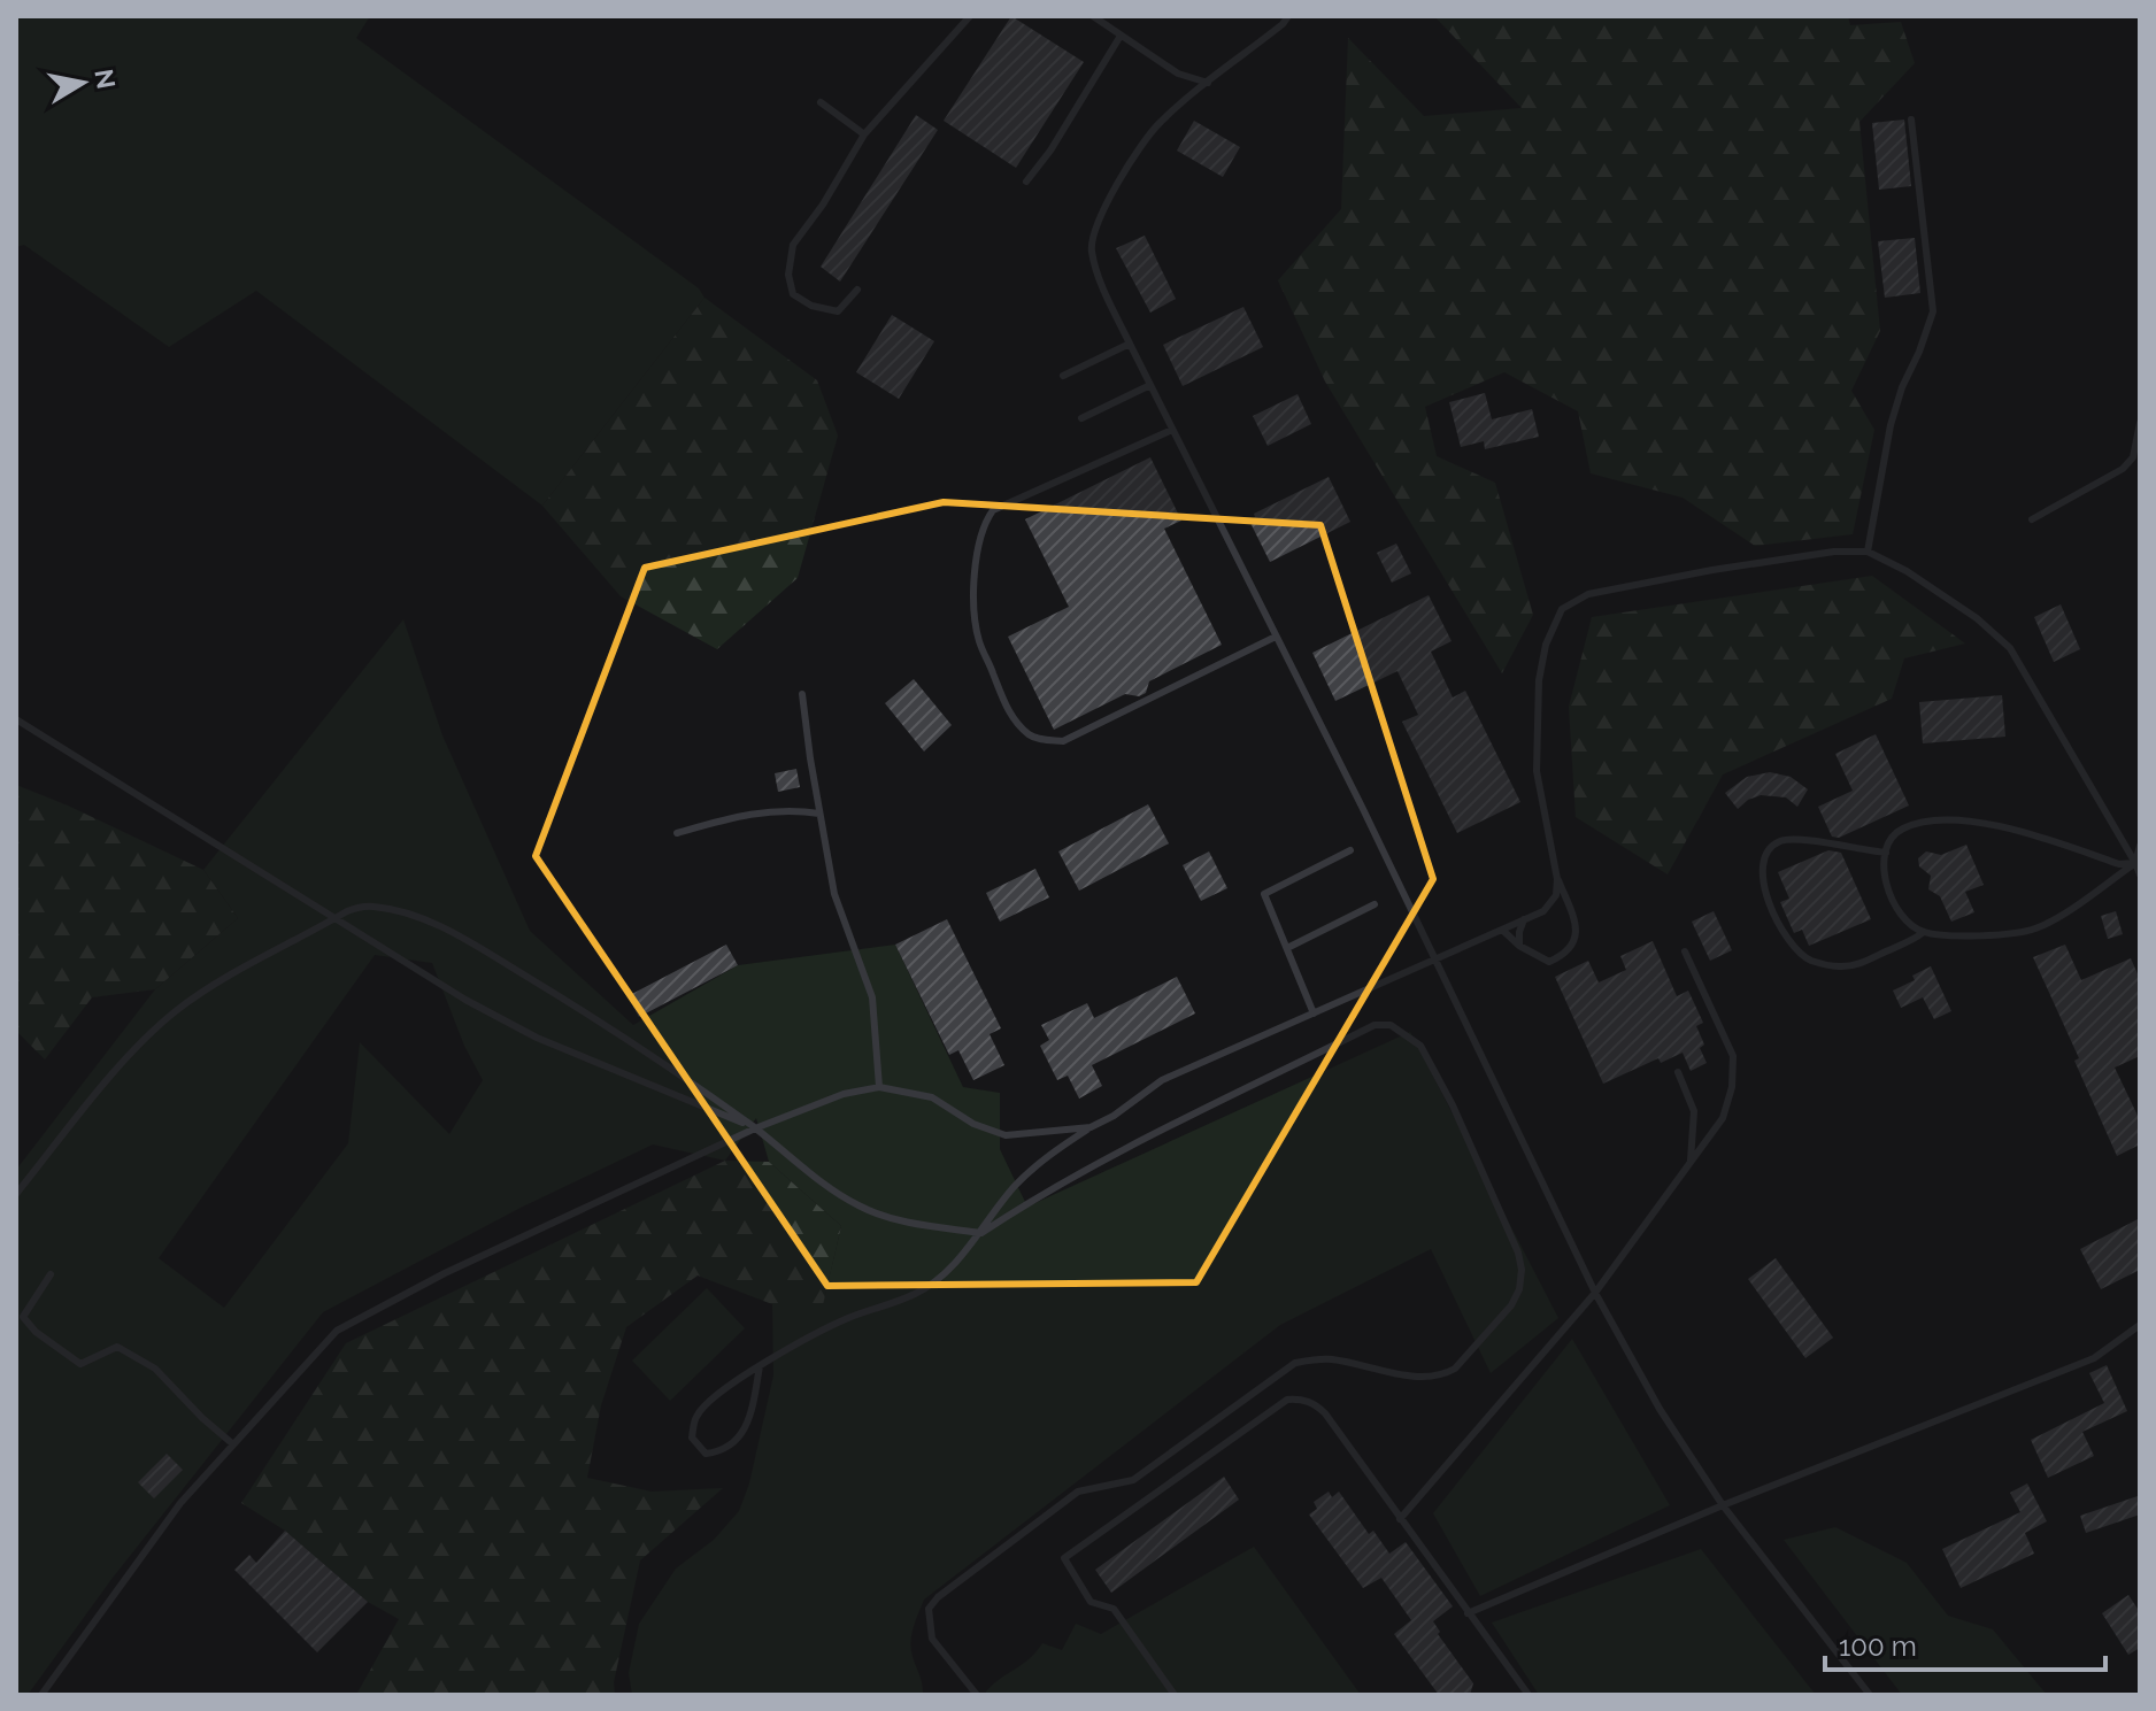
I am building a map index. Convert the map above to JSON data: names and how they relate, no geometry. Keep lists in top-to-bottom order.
{
  "scale_bar": "100 m",
  "north": "right"
}
